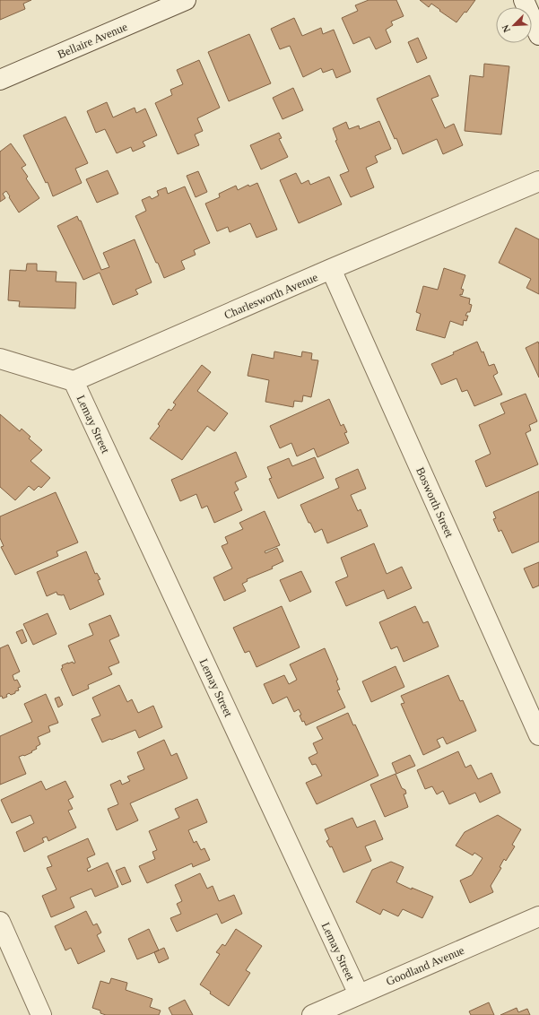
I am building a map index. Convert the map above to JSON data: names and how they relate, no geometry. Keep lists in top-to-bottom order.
{
  "streets": {
    "street": [
      "Bellaire Avenue",
      "Charlesworth Avenue",
      "Lemay Street",
      "Bosworth Street",
      "Goodland Avenue"
    ]
  },
  "crossings": [
    ["Charlesworth Avenue", "Lemay Street"],
    ["Charlesworth Avenue", "Bosworth Street"],
    ["Lemay Street", "Goodland Avenue"]
  ],
  "north": "bottom left"
}
